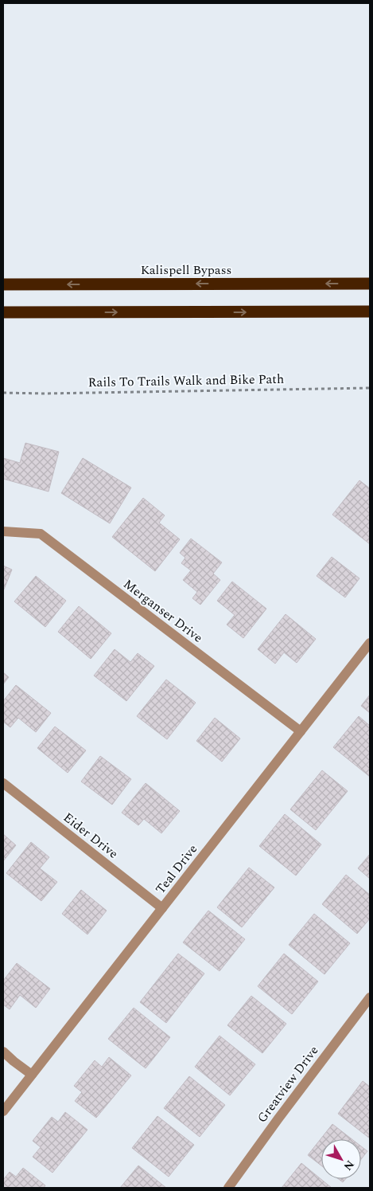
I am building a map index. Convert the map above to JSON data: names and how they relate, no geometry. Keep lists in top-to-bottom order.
{
  "streets": {
    "highway": ["Kalispell Bypass"],
    "street": [
      "Merganser Drive",
      "Eider Drive",
      "Teal Drive",
      "Greatview Drive"
    ],
    "path": ["Rails To Trails Walk and Bike Path"]
  },
  "crossings": [
    ["Merganser Drive", "Teal Drive"],
    ["Eider Drive", "Teal Drive"]
  ],
  "north": "bottom right"
}
